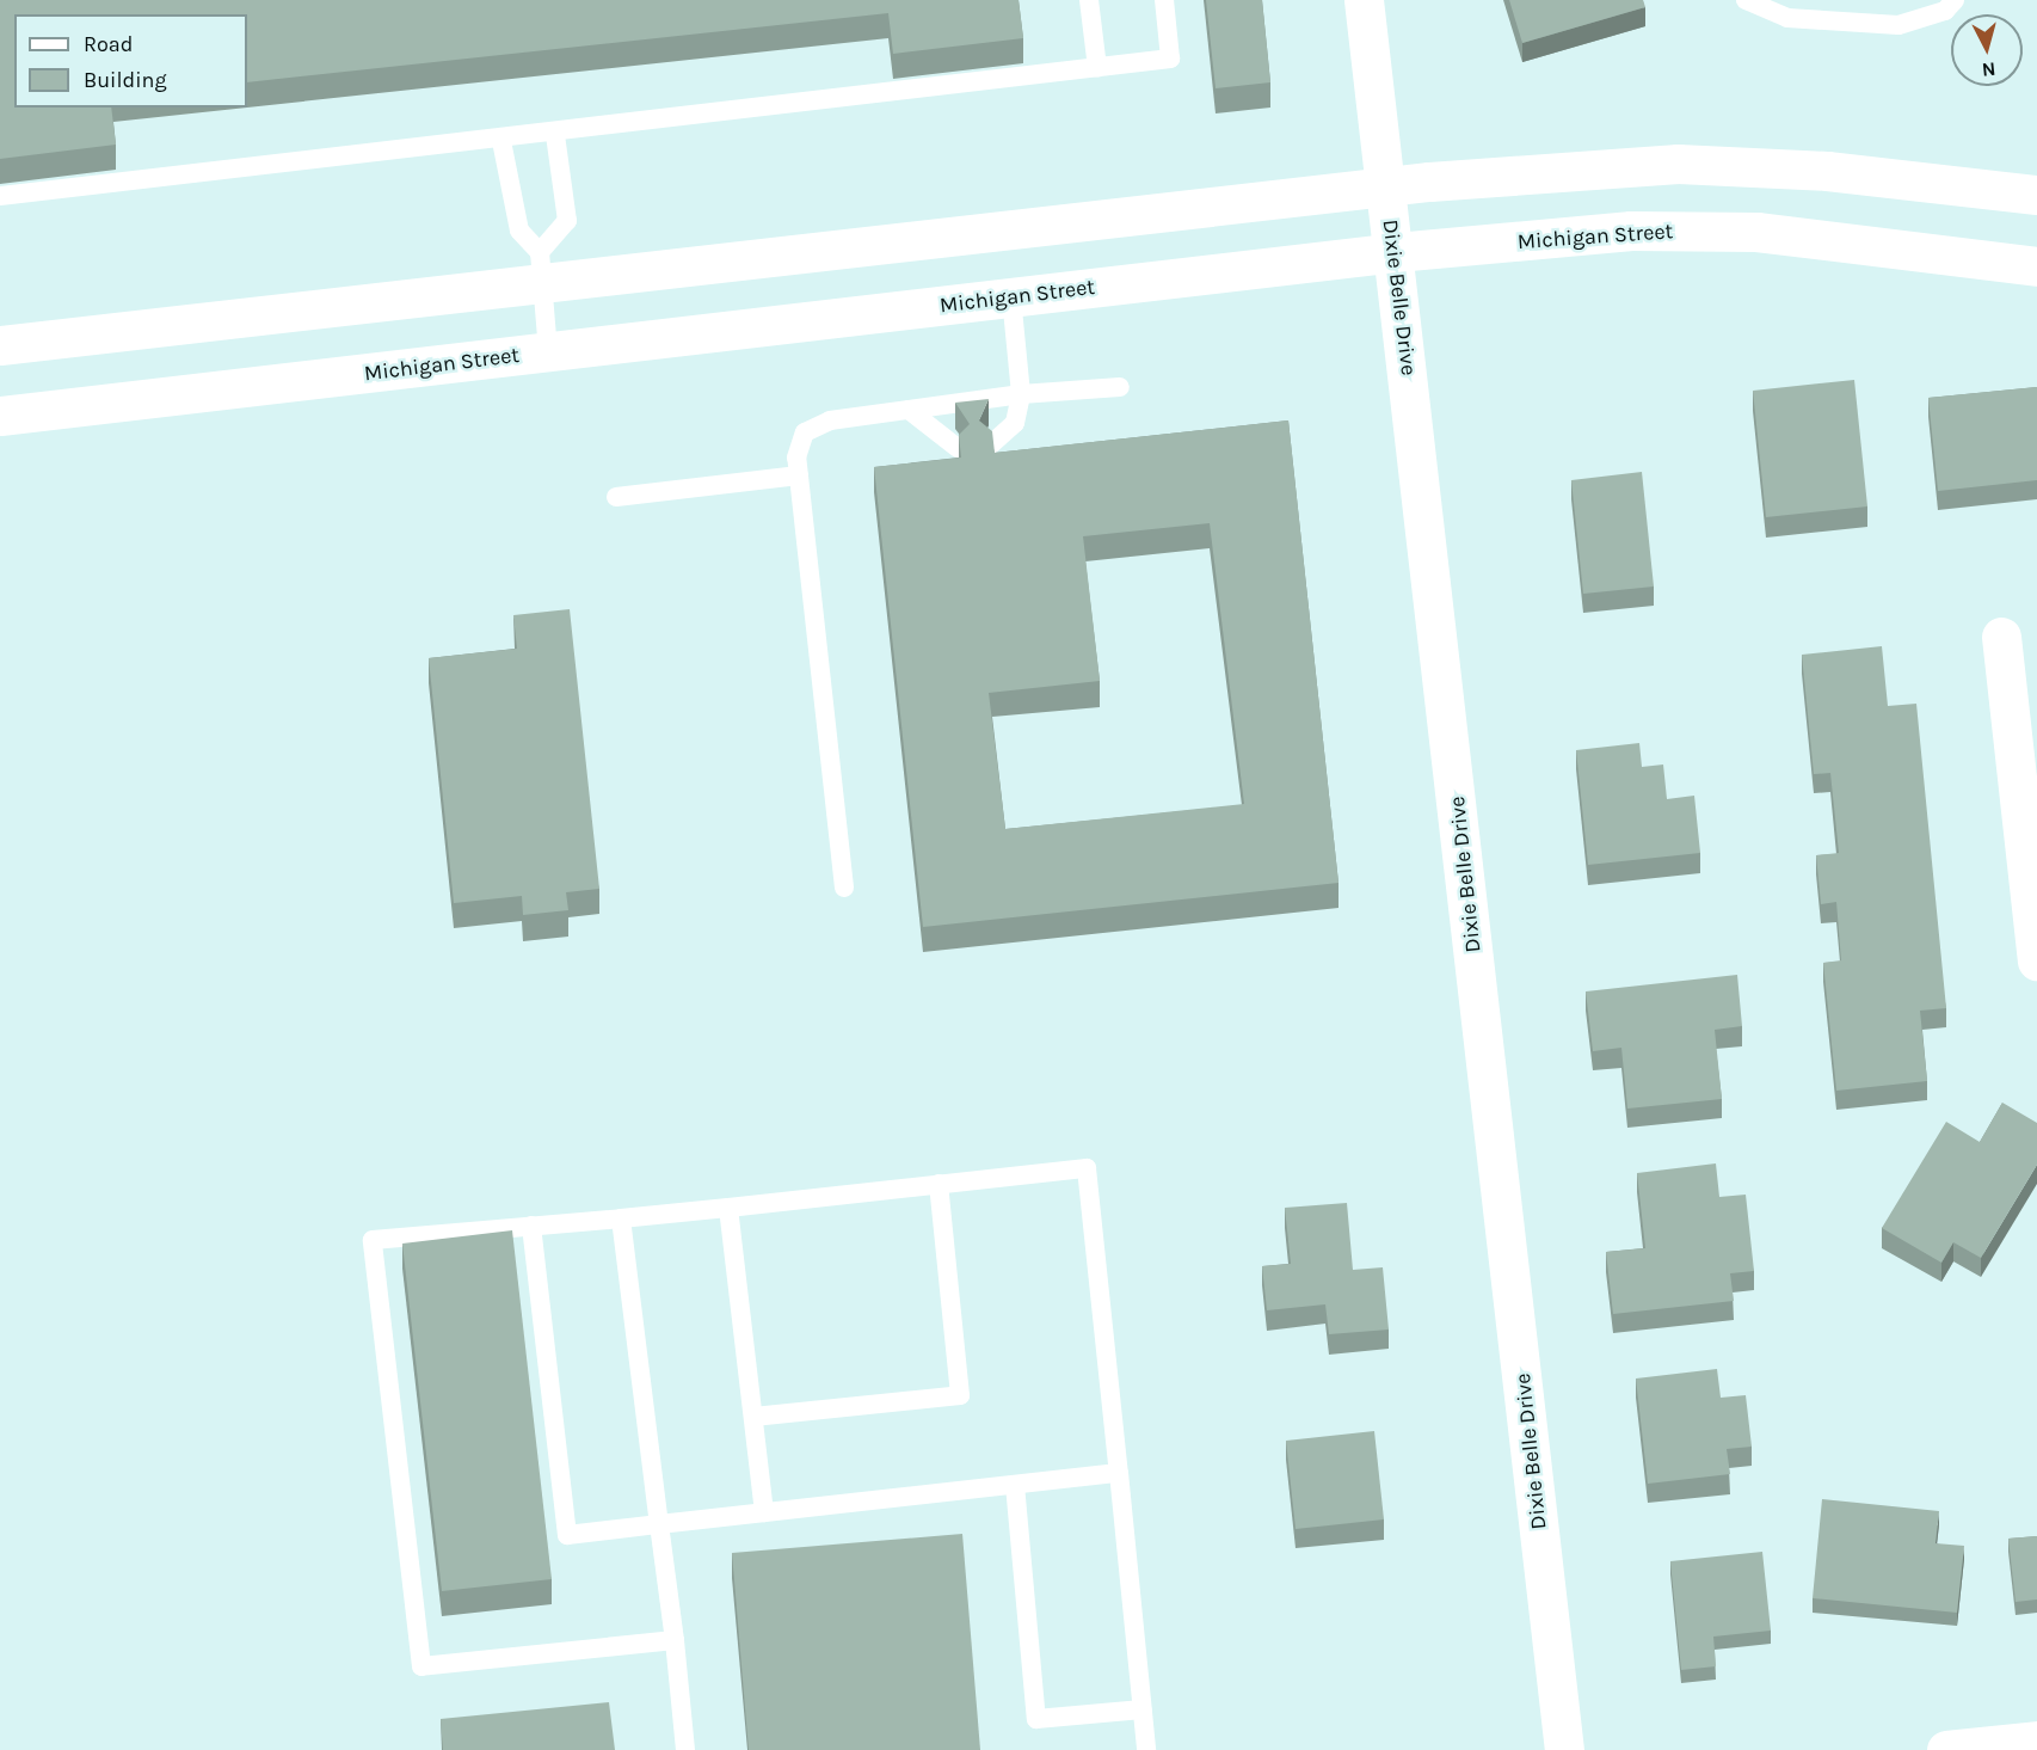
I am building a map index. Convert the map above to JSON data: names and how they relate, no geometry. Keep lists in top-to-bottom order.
{
  "streets": {
    "street": ["Michigan Street", "Dixie Belle Drive"]
  },
  "crossings": [
    ["Michigan Street", "Dixie Belle Drive"]
  ],
  "legend": ["Road", "Building"],
  "north": "bottom"
}
